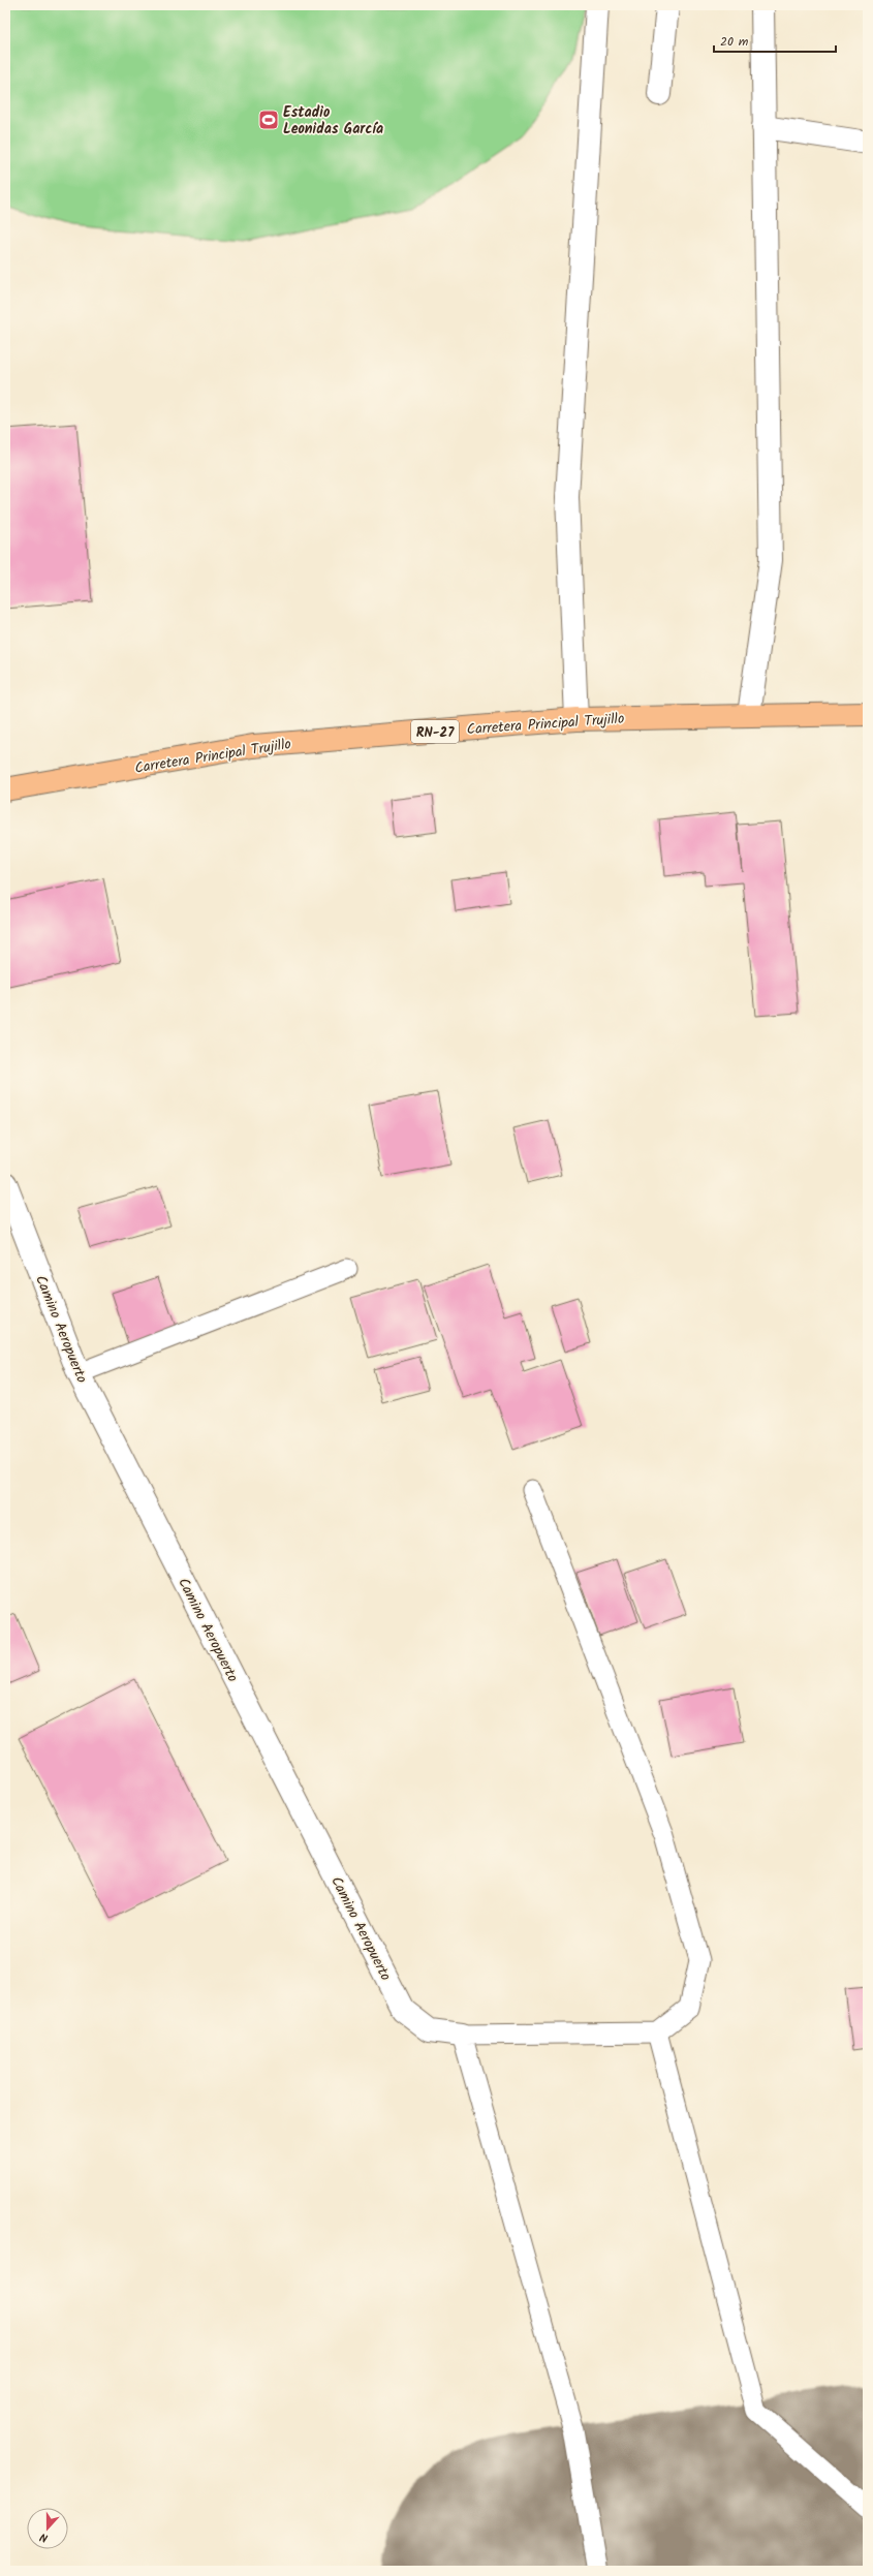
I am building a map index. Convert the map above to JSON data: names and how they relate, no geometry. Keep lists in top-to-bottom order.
{
  "streets": {
    "main road": ["Carretera Principal Trujillo", "RN-27"],
    "street": ["Camino Aeropuerto"]
  },
  "places": {
    "sports": ["Estadio Leonidas García"]
  },
  "scale_bar": "20 m",
  "north": "bottom"
}
